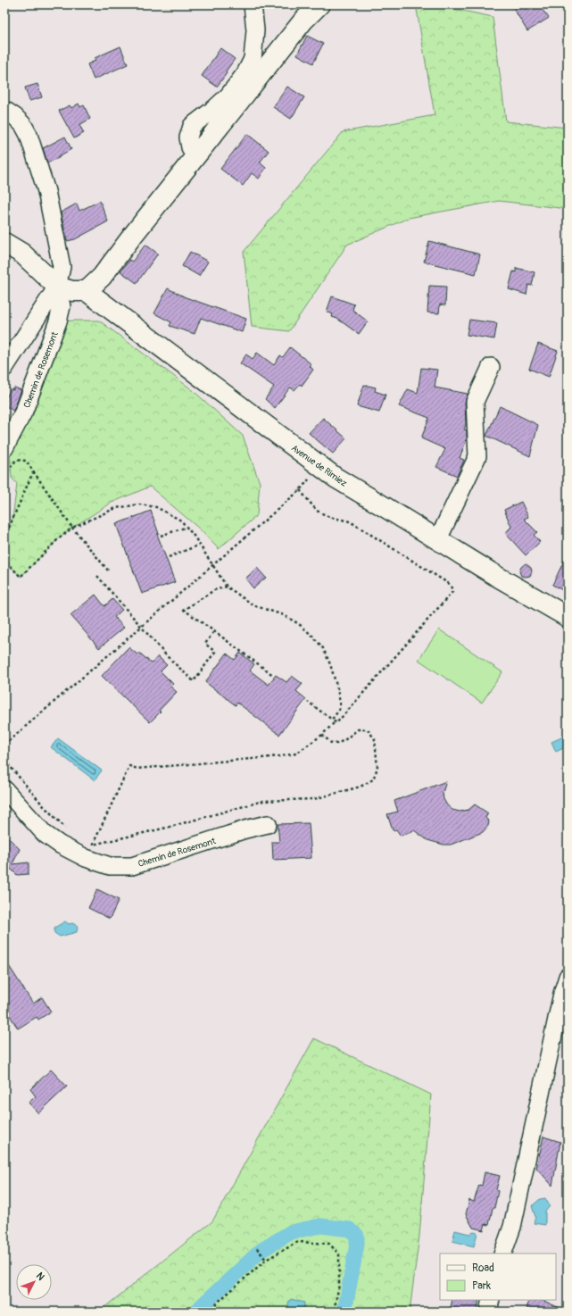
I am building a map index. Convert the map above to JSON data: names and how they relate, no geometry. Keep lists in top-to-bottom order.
{
  "streets": {
    "street": ["Chemin de Rosemont", "Avenue de Rimiez"]
  },
  "legend": ["Road", "Park"],
  "north": "top right"
}
